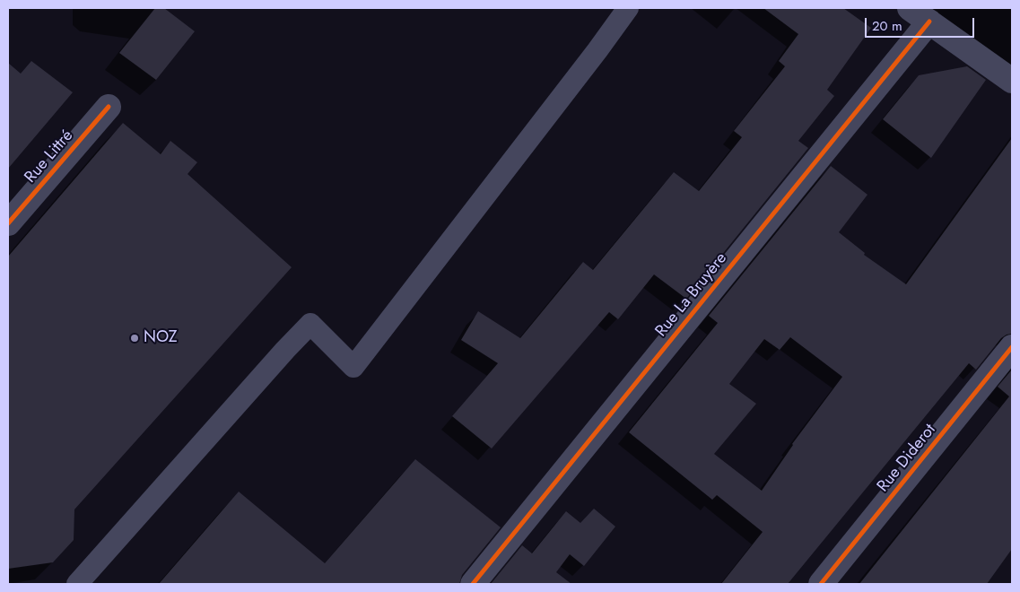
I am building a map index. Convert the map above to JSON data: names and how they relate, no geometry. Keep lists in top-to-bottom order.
{
  "streets": {
    "street": ["Rue Littré", "Rue La Bruyère", "Rue Diderot"]
  },
  "places": ["NOZ"],
  "scale_bar": "20 m"
}
